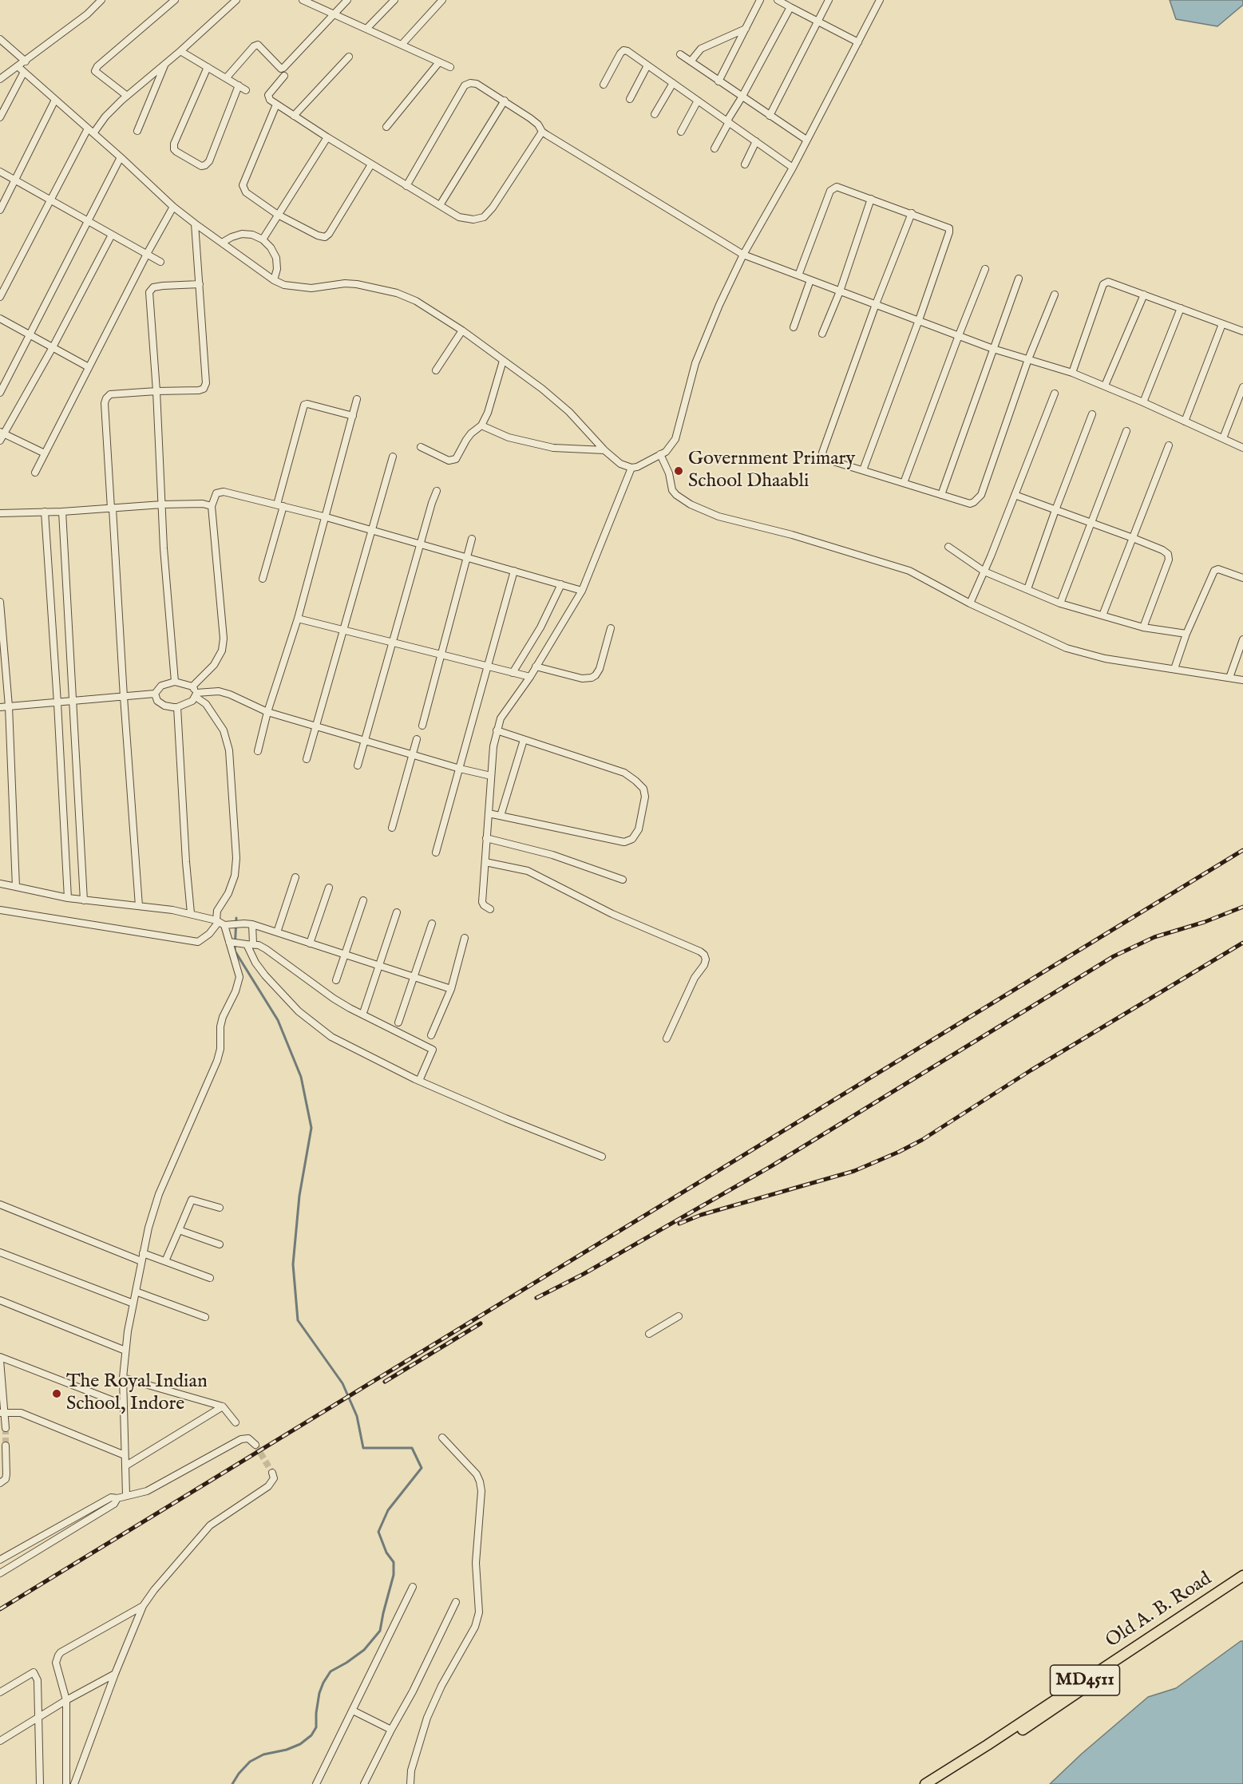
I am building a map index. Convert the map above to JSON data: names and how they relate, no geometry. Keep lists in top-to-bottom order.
{
  "streets": {
    "main road": ["Old A. B. Road", "MD4511"]
  },
  "places": ["Government Primary School Dhaabli", "The Royal Indian School, Indore"]
}
